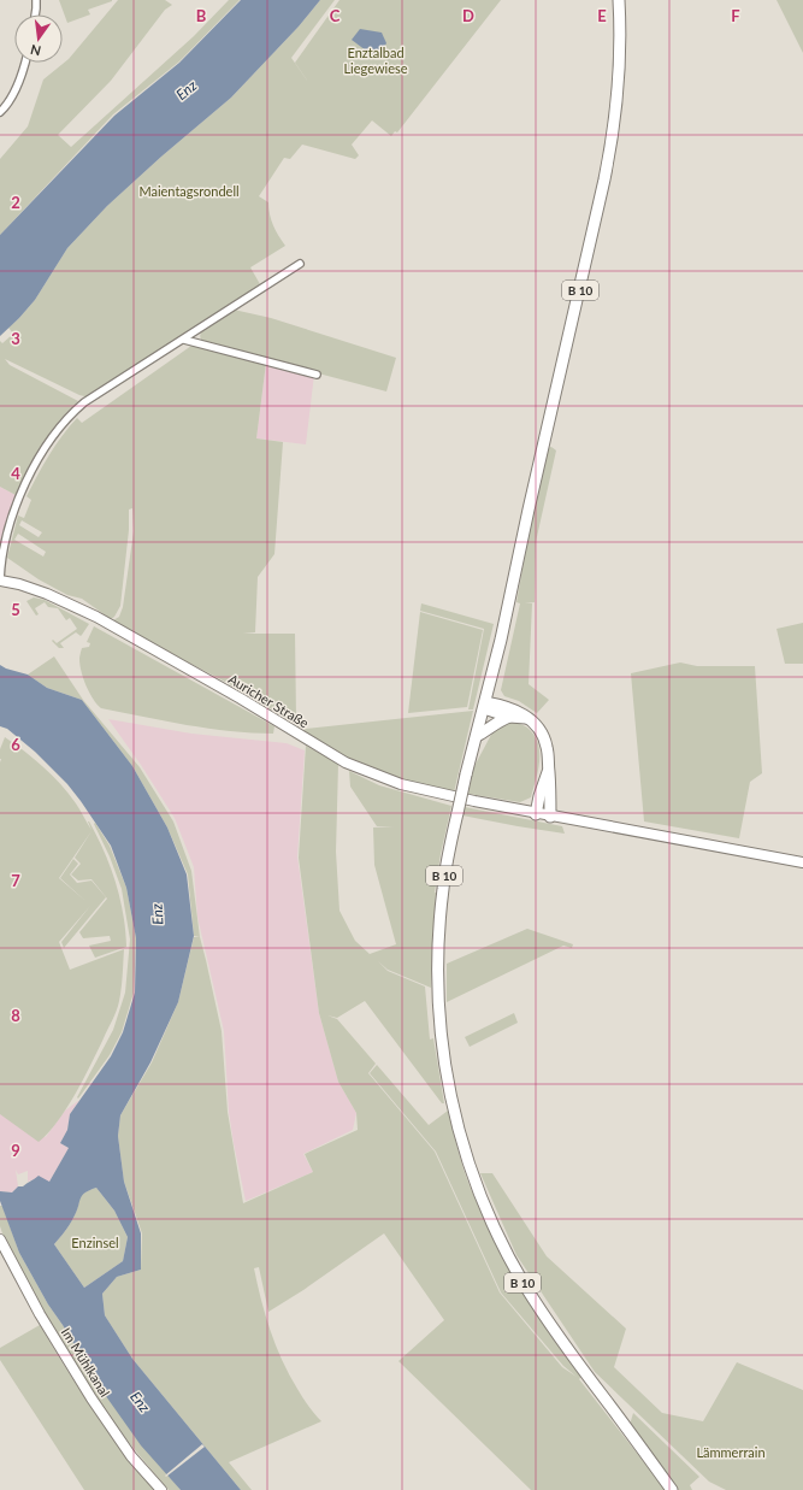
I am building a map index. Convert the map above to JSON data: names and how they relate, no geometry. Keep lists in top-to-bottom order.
{
  "streets": {
    "main road": ["B 10"],
    "street": ["Auricher Straße", "Im Mühlkanal"]
  },
  "water": ["Enz"],
  "parks": [
    "Enztalbad Liegewiese",
    "Maientagsrondell",
    "Enzinsel",
    "Lämmerrain"
  ],
  "north": "bottom",
  "grid": {
    "columns": [
      "B",
      "C",
      "D",
      "E",
      "F"
    ],
    "rows": [
      "2",
      "3",
      "4",
      "5",
      "6",
      "7",
      "8",
      "9"
    ]
  }
}
